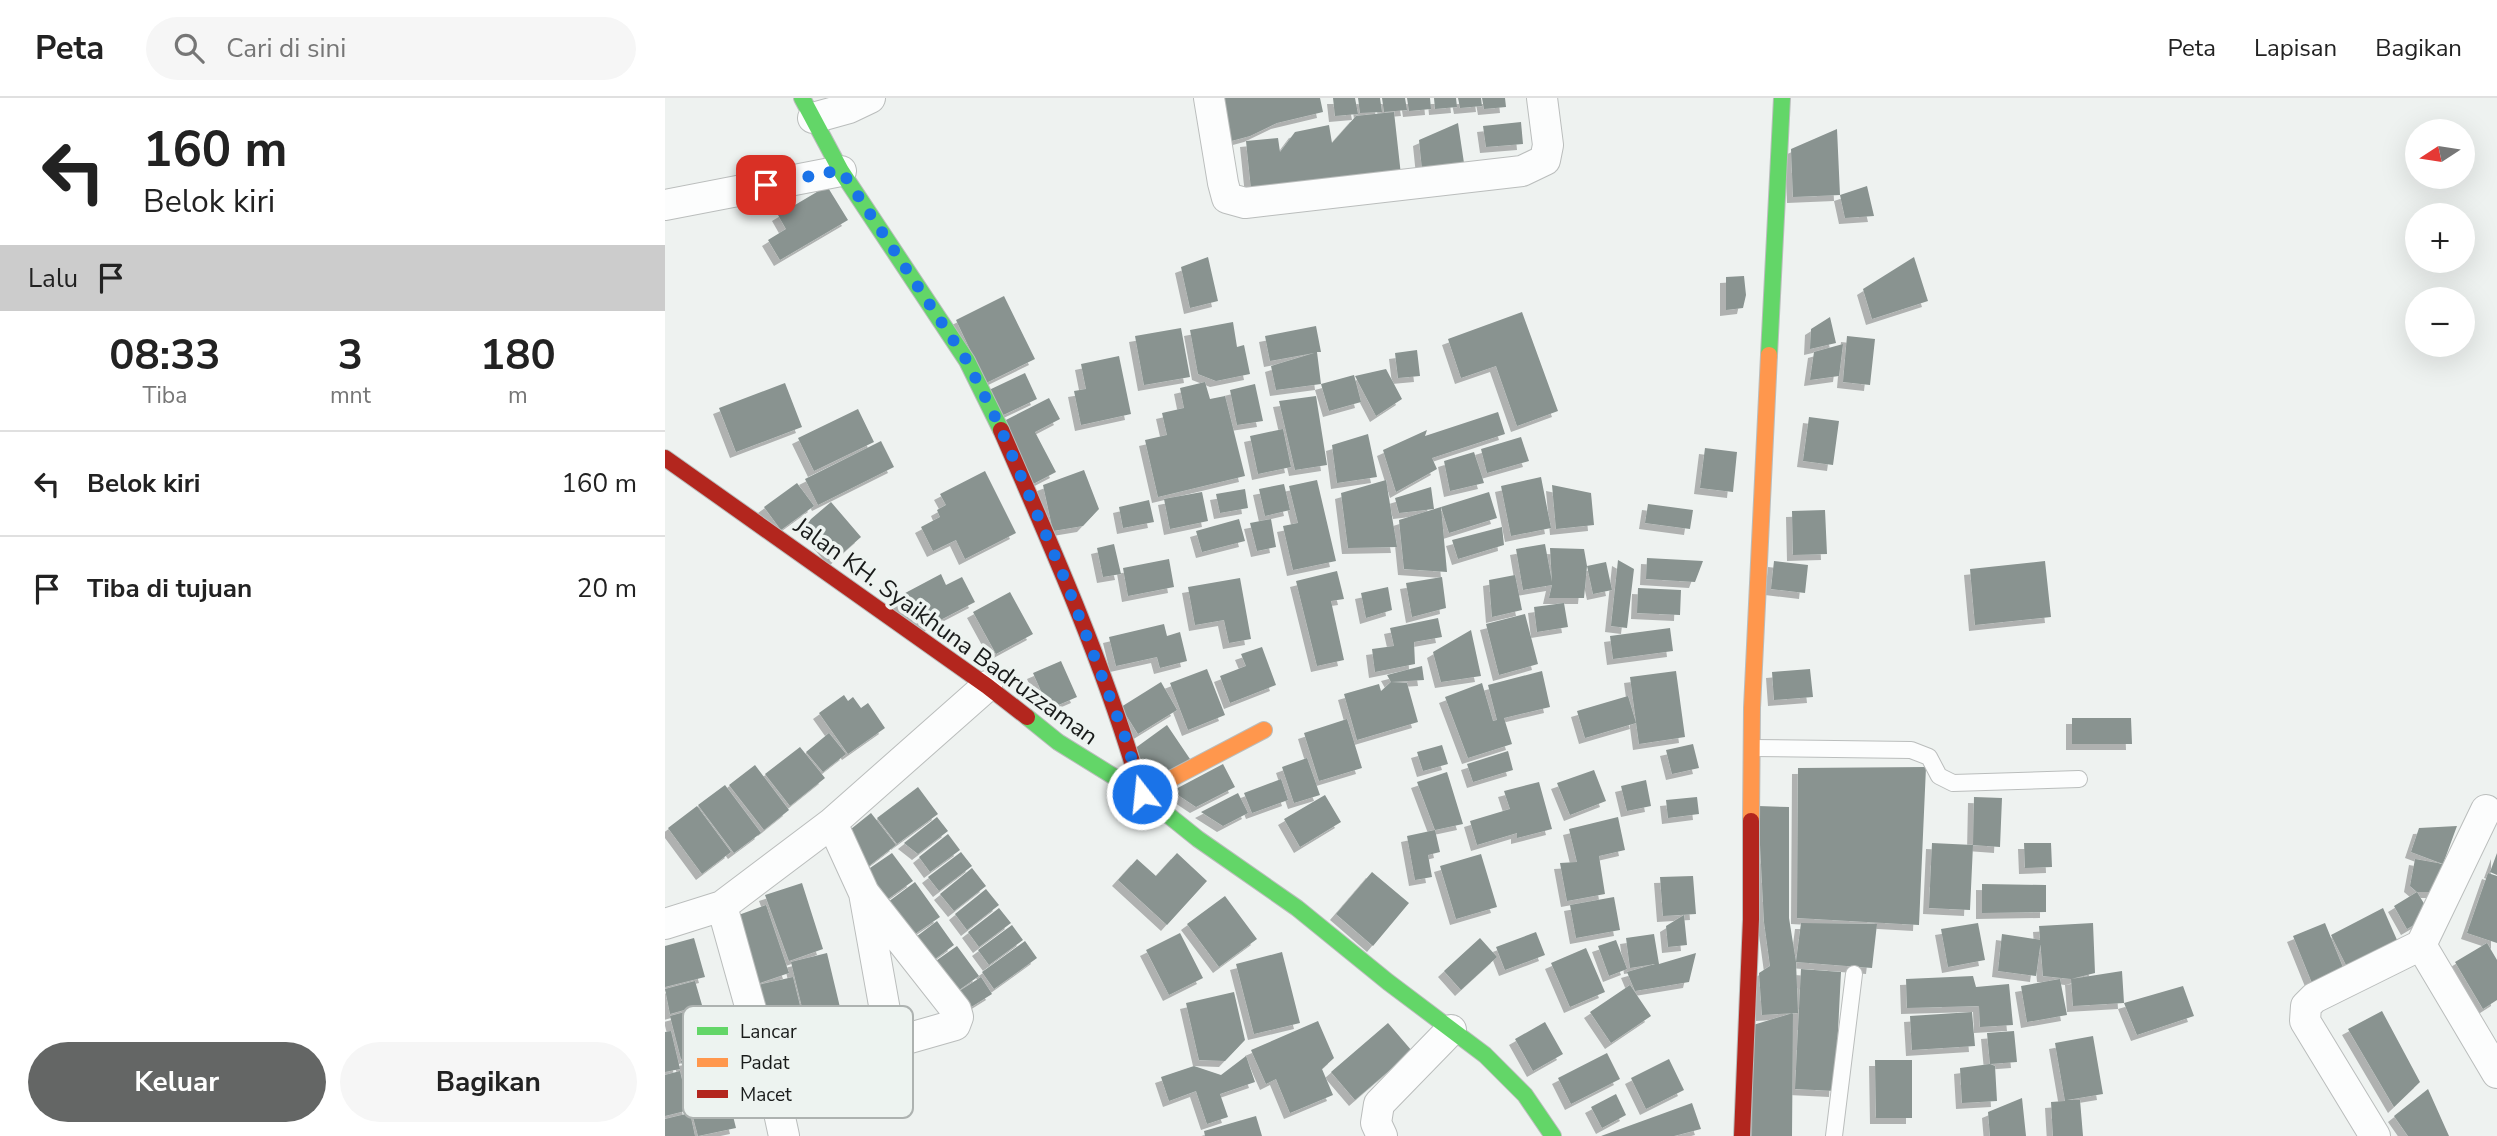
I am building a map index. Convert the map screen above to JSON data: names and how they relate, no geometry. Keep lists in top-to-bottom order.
{
  "streets": {
    "street": ["Jalan KH. Syaikhuna Badruzzaman"]
  },
  "legend": ["Lancar", "Padat", "Macet"],
  "north": "left",
  "page": {
    "header": "Peta",
    "search": "Cari di sini",
    "nav": ["Peta", "Lapisan", "Bagikan"],
    "turn": ["160 m", "Belok kiri"],
    "map_buttons": ["+", "−"],
    "then": "Lalu",
    "eta": [
      "08:33",
      "Tiba",
      "3",
      "mnt",
      "180",
      "m"
    ],
    "list": [
      {
        "name": "Belok kiri",
        "value": "160 m"
      },
      {
        "name": "Tiba di tujuan",
        "value": "20 m"
      }
    ],
    "buttons": ["Keluar", "Bagikan"]
  }
}
